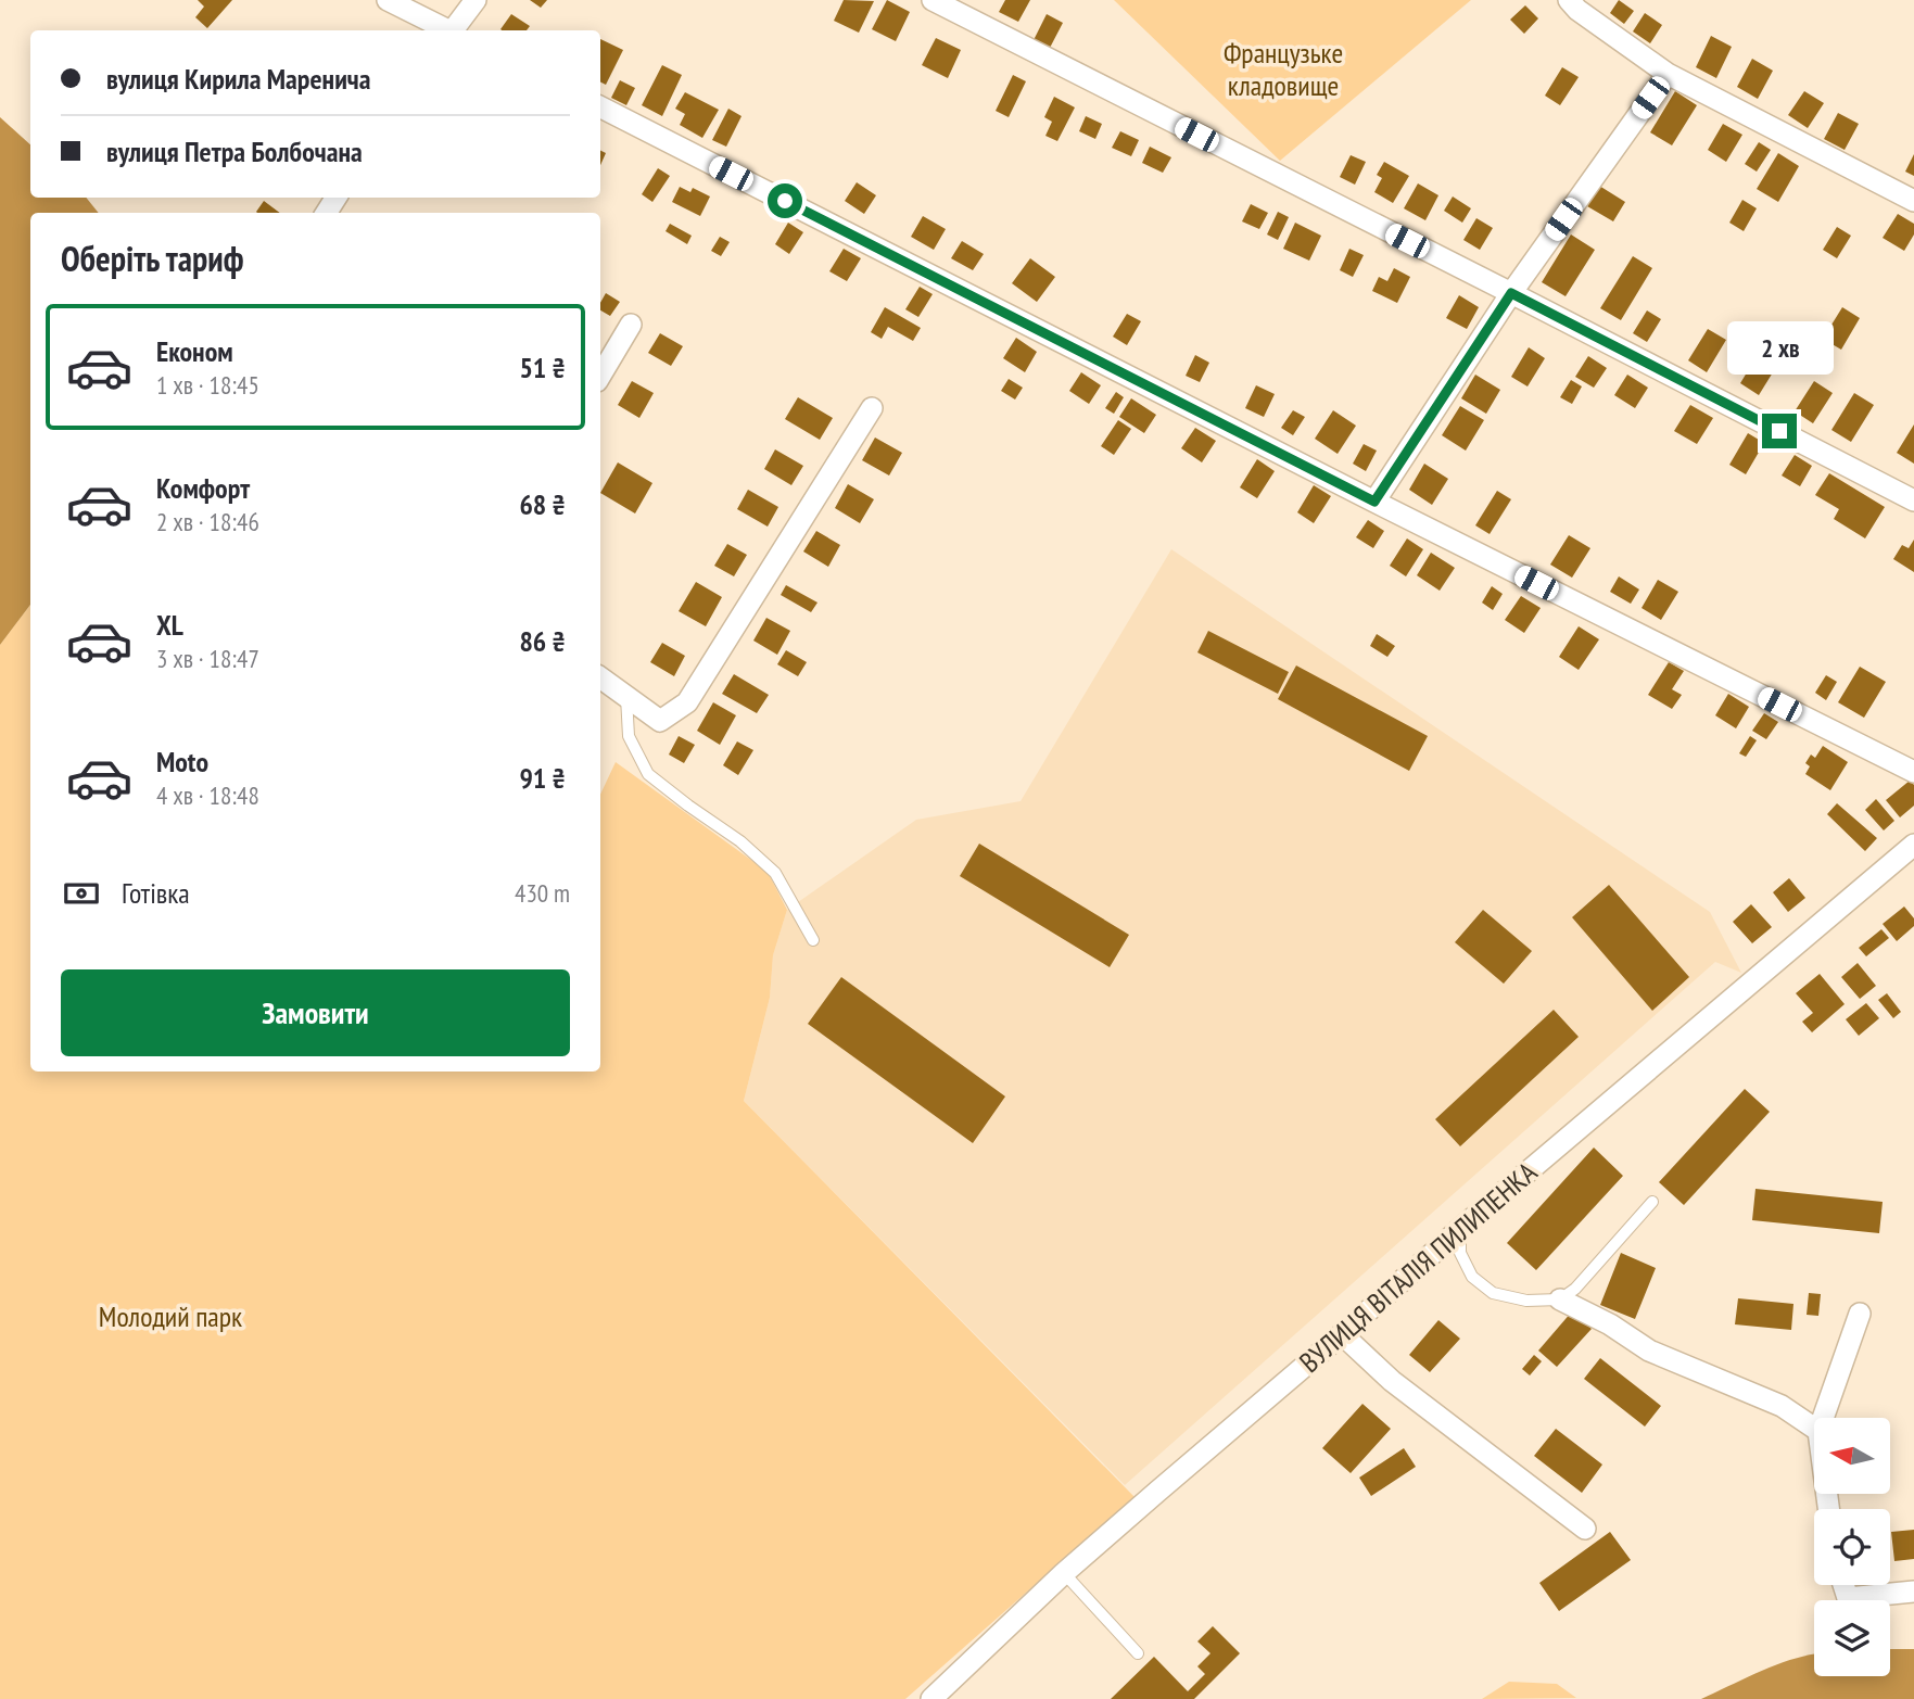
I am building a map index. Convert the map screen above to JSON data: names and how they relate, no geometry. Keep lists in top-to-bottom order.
{
  "streets": {
    "street": ["ВУЛИЦЯ ВІТАЛІЯ ПИЛИПЕНКА"]
  },
  "parks": ["Французьке кладовище", "Молодий парк"],
  "north": "left",
  "page": {
    "banner": ["вулиця Кирила Маренича", "вулиця Петра Болбочана"],
    "heading": "Оберіть тариф",
    "list": [
      {
        "name": "Економ",
        "note": "1 хв · 18:45",
        "value": "51 ₴"
      },
      {
        "name": "Комфорт",
        "note": "2 хв · 18:46",
        "value": "68 ₴"
      },
      {
        "name": "XL",
        "note": "3 хв · 18:47",
        "value": "86 ₴"
      },
      {
        "name": "Moto",
        "note": "4 хв · 18:48",
        "value": "91 ₴"
      }
    ],
    "bubble": "2 хв",
    "pay": ["Готівка", "430 m"],
    "buttons": "Замовити"
  }
}
